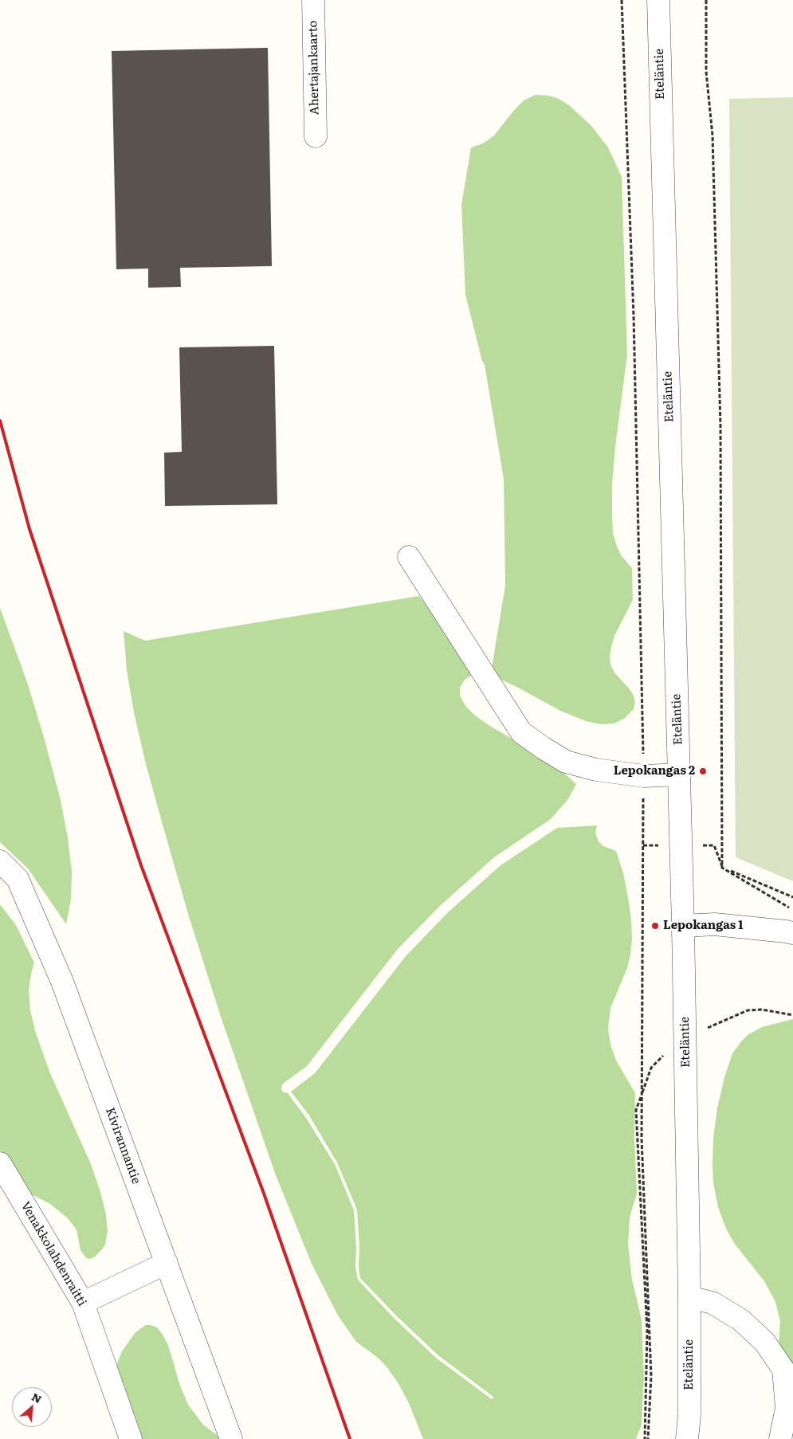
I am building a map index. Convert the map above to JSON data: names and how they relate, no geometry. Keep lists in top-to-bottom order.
{
  "streets": {
    "street": [
      "Ahertajankaarto",
      "Eteläntie",
      "Kivirannantie",
      "Venakkolahdenraitti"
    ]
  },
  "places": ["Lepokangas 2", "Lepokangas 1"],
  "north": "top right"
}
